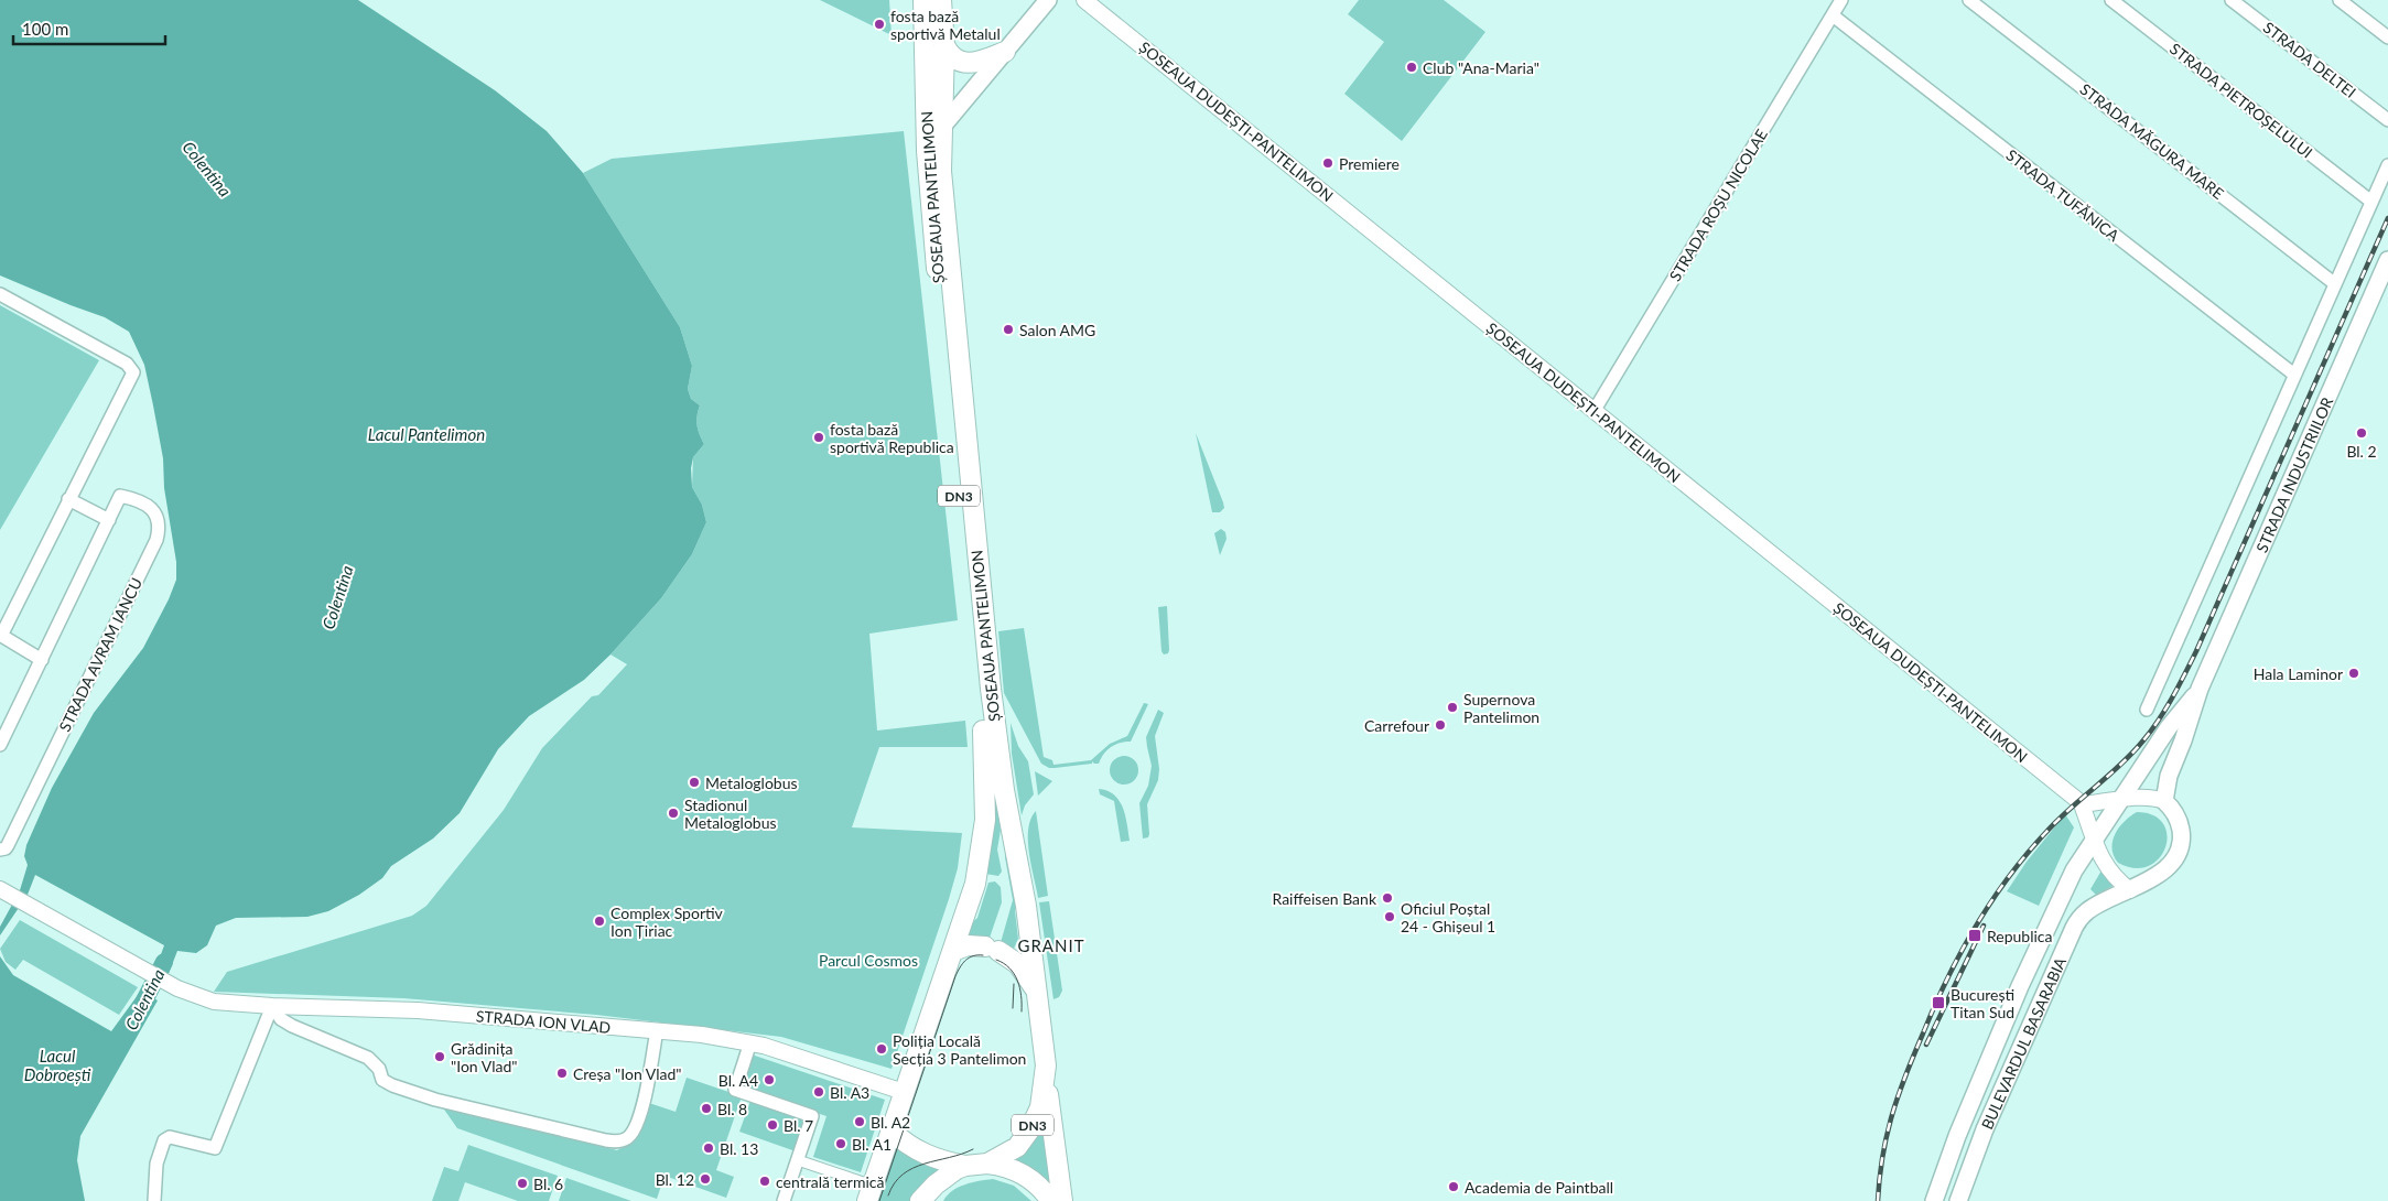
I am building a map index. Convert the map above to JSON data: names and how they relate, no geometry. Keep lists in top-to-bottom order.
{
  "streets": {
    "main road": [
      "ȘOSEAUA PANTELIMON",
      "STRADA INDUSTRIILOR",
      "DN3",
      "BULEVARDUL BASARABIA"
    ],
    "street": [
      "STRADA DELTEI",
      "STRADA PIETROȘELULUI",
      "ȘOSEAUA DUDEȘTI-PANTELIMON",
      "STRADA MĂGURA MARE",
      "STRADA TUFĂNICA",
      "STRADA ROȘU NICOLAE",
      "STRADA AVRAM IANCU",
      "STRADA ION VLAD"
    ]
  },
  "crossings": [
    ["ȘOSEAUA DUDEȘTI-PANTELIMON", "STRADA ROȘU NICOLAE"],
    ["STRADA TUFĂNICA", "STRADA ROȘU NICOLAE"],
    ["ȘOSEAUA PANTELIMON", "STRADA ION VLAD"],
    ["STRADA INDUSTRIILOR", "BULEVARDUL BASARABIA"]
  ],
  "districts": ["GRANIT"],
  "water": ["Colentina", "Lacul Pantelimon", "Lacul Dobroești"],
  "parks": ["Parcul Cosmos"],
  "places": {
    "other": [
      "fosta bază sportivă Metalul",
      "Club \"Ana-Maria\"",
      "Premiere",
      "Salon AMG",
      "Bl. 2",
      "fosta bază sportivă Republica",
      "Hala Laminor",
      "Supernova Pantelimon",
      "Carrefour",
      "Metaloglobus",
      "Stadionul Metaloglobus",
      "Raiffeisen Bank",
      "Oficiul Poștal 24 - Ghișeul 1",
      "Complex Sportiv Ion Țiriac",
      "Poliția Locală Secția 3 Pantelimon",
      "Grădinița \"Ion Vlad\"",
      "Creșa \"Ion Vlad\"",
      "Bl. A4",
      "Bl. A3",
      "Bl. 8",
      "Bl. A2",
      "Bl. 7",
      "Bl. A1",
      "Bl. 13",
      "Bl. 12",
      "centrală termică",
      "Bl. 6",
      "Academia de Paintball"
    ],
    "transit": ["Republica", "București Titan Sud"]
  },
  "scale_bar": "100 m"
}
